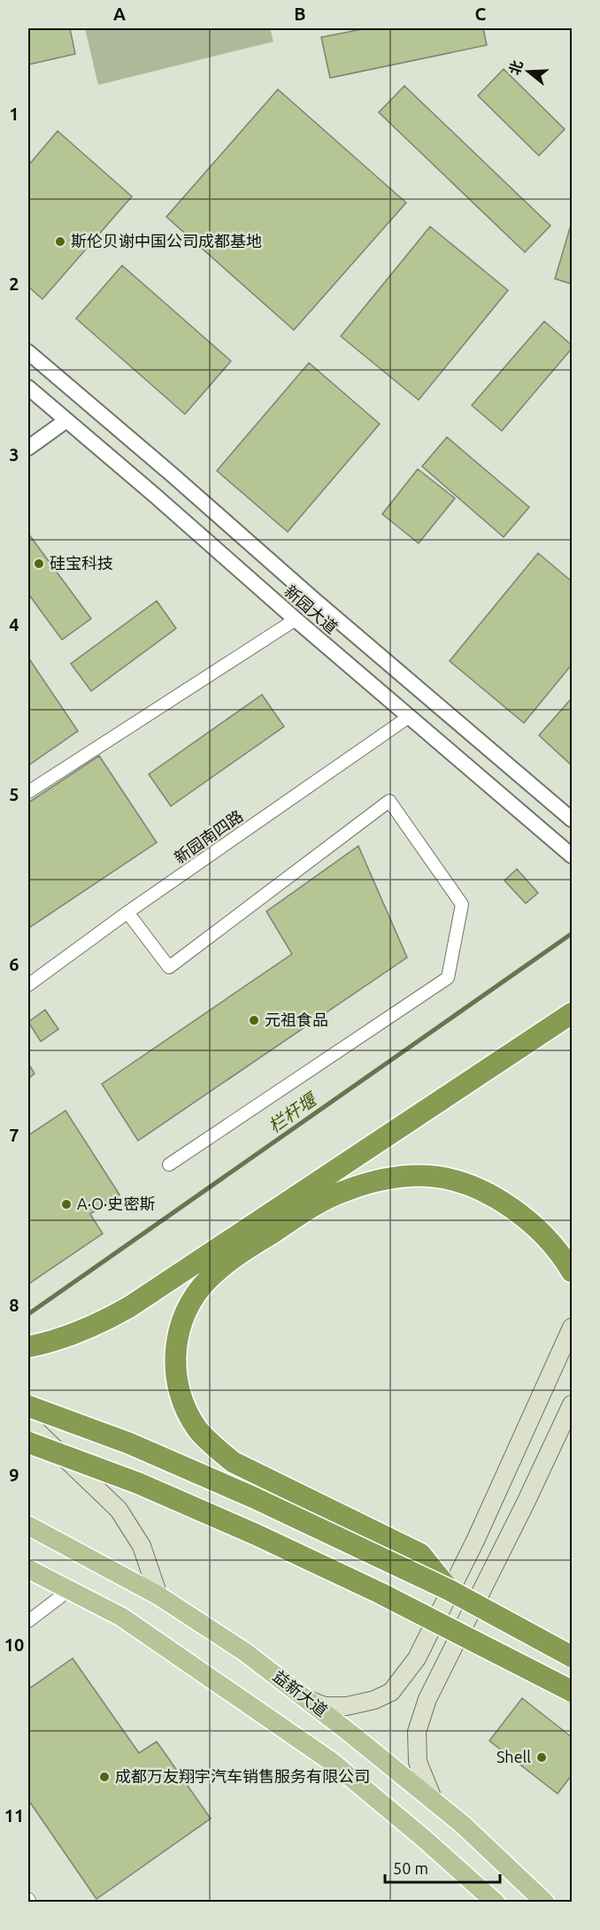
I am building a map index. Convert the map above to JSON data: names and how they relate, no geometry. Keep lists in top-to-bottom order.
{
  "streets": {
    "main road": ["益新大道"],
    "street": ["新园大道", "新园南四路"]
  },
  "crossings": [
    ["新园大道", "新园南四路"]
  ],
  "water": ["栏杆堰"],
  "places": [
    "斯伦贝谢中国公司成都基地",
    "硅宝科技",
    "元祖食品",
    "A·O·史密斯",
    "Shell",
    "成都万友翔宇汽车销售服务有限公司"
  ],
  "scale_bar": "50 m",
  "north": "left",
  "grid": {
    "columns": ["A", "B", "C"],
    "rows": [
      "1",
      "2",
      "3",
      "4",
      "5",
      "6",
      "7",
      "8",
      "9",
      "10",
      "11"
    ]
  }
}
